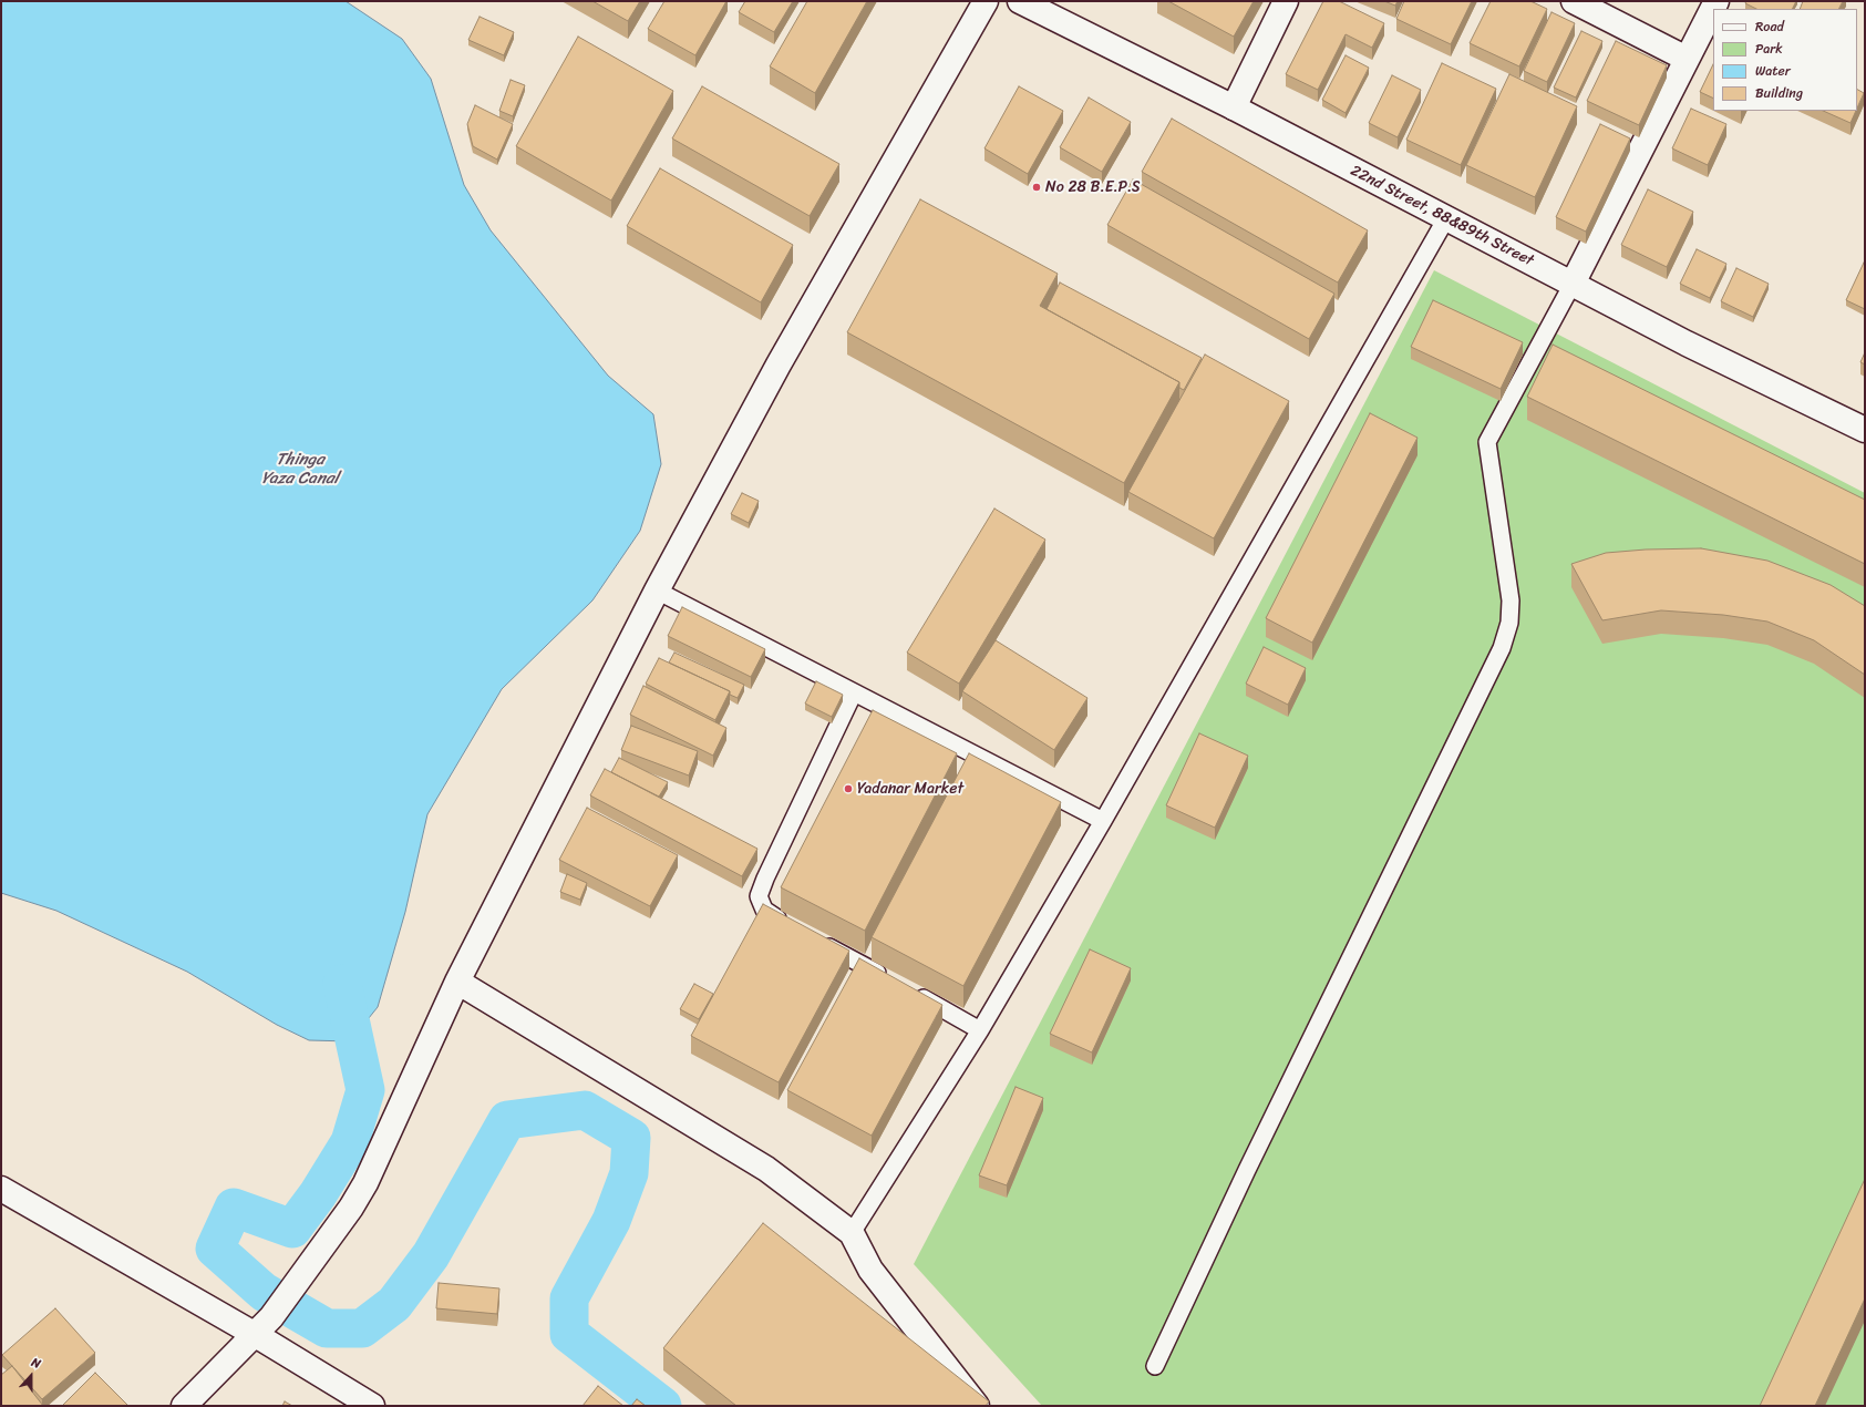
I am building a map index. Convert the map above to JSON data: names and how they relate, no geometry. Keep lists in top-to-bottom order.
{
  "streets": {
    "street": ["22nd Street, 88&89th Street"]
  },
  "water": ["Thinga Yaza Canal"],
  "places": ["No 28 B.E.P.S", "Yadanar Market"],
  "legend": [
    "Road",
    "Park",
    "Water",
    "Building"
  ],
  "north": "top"
}
